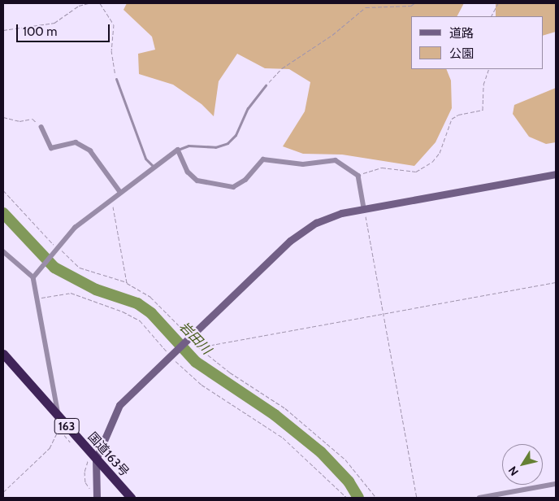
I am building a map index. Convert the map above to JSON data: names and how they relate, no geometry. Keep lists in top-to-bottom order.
{
  "streets": {
    "highway": ["163", "国道163号"]
  },
  "water": ["岩田川"],
  "legend": ["道路", "公園"],
  "scale_bar": "100 m",
  "north": "bottom left"
}
